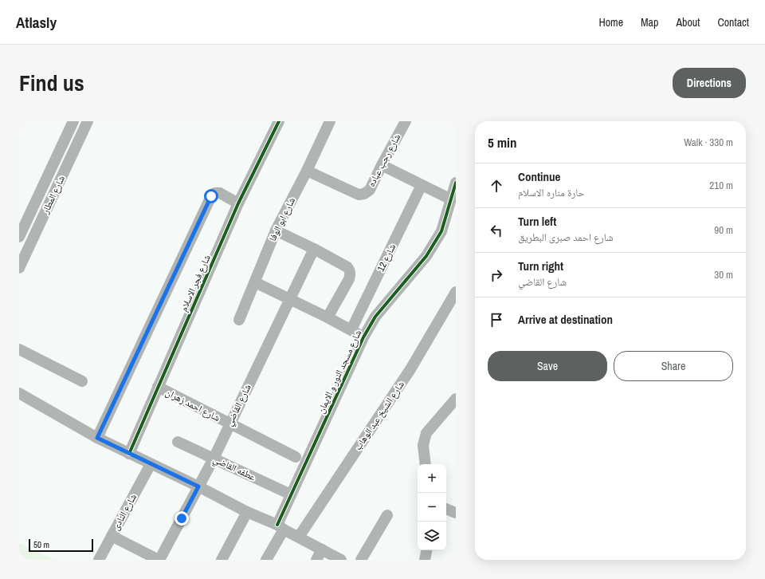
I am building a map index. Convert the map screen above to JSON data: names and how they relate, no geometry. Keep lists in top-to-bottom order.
{
  "streets": {
    "street": [
      "شارع رجب عباده",
      "شارع المطار",
      "شارع ابو الوفا",
      "شارع 12",
      "شارع فجر الاسلام",
      "شارع مسجد النور و الايمان",
      "شارع احمد زهران",
      "شارع القاضي",
      "شارع الشيخ عبد الوهاب",
      "عطفه القاضي",
      "شارع النادى"
    ]
  },
  "crossings": [
    ["شارع رجب عباده", "شارع ابو الوفا"],
    ["شارع فجر الاسلام", "شارع احمد زهران"],
    ["شارع مسجد النور و الايمان", "عطفه القاضي"],
    ["شارع احمد زهران", "شارع القاضي"],
    ["شارع القاضي", "عطفه القاضي"]
  ],
  "scale_bar": "50 m",
  "page": {
    "header": "Atlasly",
    "nav": [
      "Home",
      "Map",
      "About",
      "Contact"
    ],
    "title": "Find us",
    "buttons": [
      "Directions",
      ["Save", "Share"]
    ],
    "heading": ["5 min", "Walk · 330 m"],
    "list": [
      ["Continue", "حارة مناره الاسلام", "210 m"],
      ["Turn left", "شارع احمد صبرى البطريق", "90 m"],
      ["Turn right", "شارع القاضي", "30 m"],
      "Arrive at destination"
    ],
    "map_buttons": ["+", "−"],
    "scale": "50 m"
  }
}
